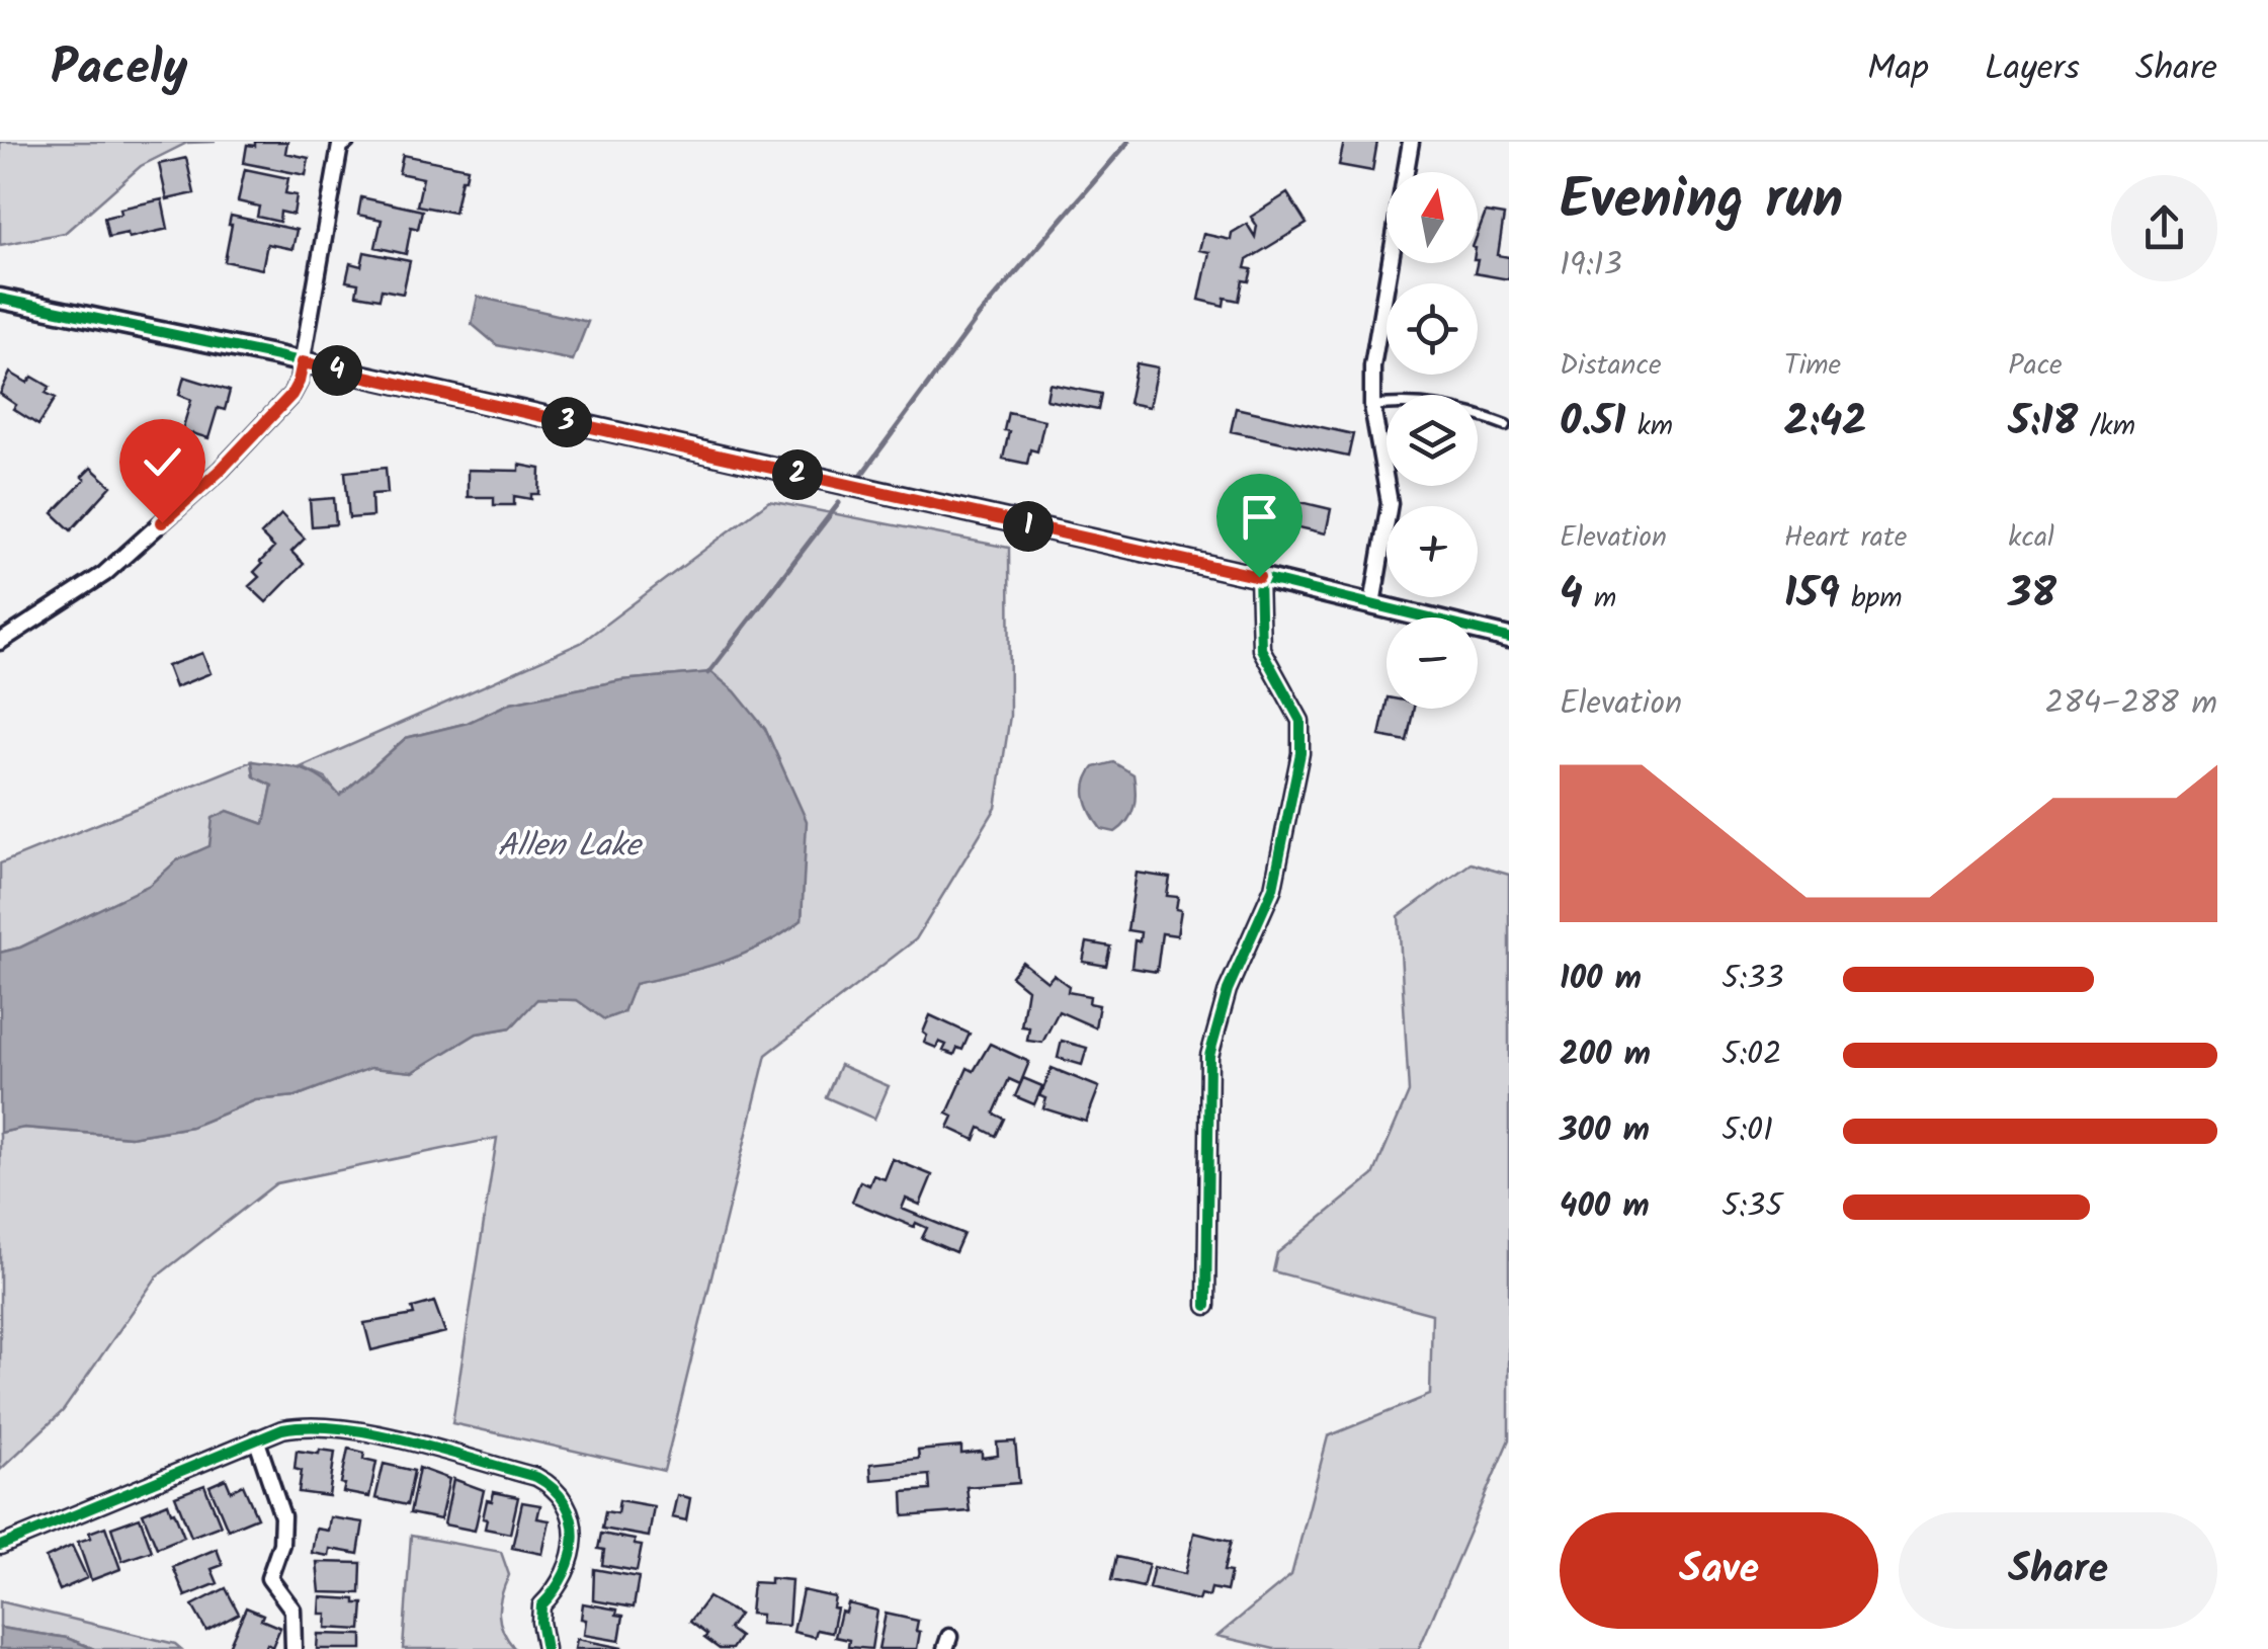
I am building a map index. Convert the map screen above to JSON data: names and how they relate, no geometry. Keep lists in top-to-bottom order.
{
  "water": ["Allen Lake"],
  "north": "top",
  "page": {
    "header": "Pacely",
    "nav": ["Map", "Layers", "Share"],
    "heading": ["Evening run", "19:13"],
    "map_buttons": ["+", "−"],
    "stats": [
      ["Distance", "0.51 km"],
      ["Time", "2:42"],
      ["Pace", "5:18 /km"],
      ["Elevation", "4 m"],
      ["Heart rate", "159 bpm"],
      ["kcal", "38"]
    ],
    "pins": [
      "4",
      "3",
      "2",
      "1"
    ],
    "chart": ["Elevation", "284–288 m"],
    "list": [
      {
        "name": "100 m",
        "note": "5:33"
      },
      {
        "name": "200 m",
        "note": "5:02"
      },
      {
        "name": "300 m",
        "note": "5:01"
      },
      {
        "name": "400 m",
        "note": "5:35"
      }
    ],
    "buttons": ["Save", "Share"]
  }
}
